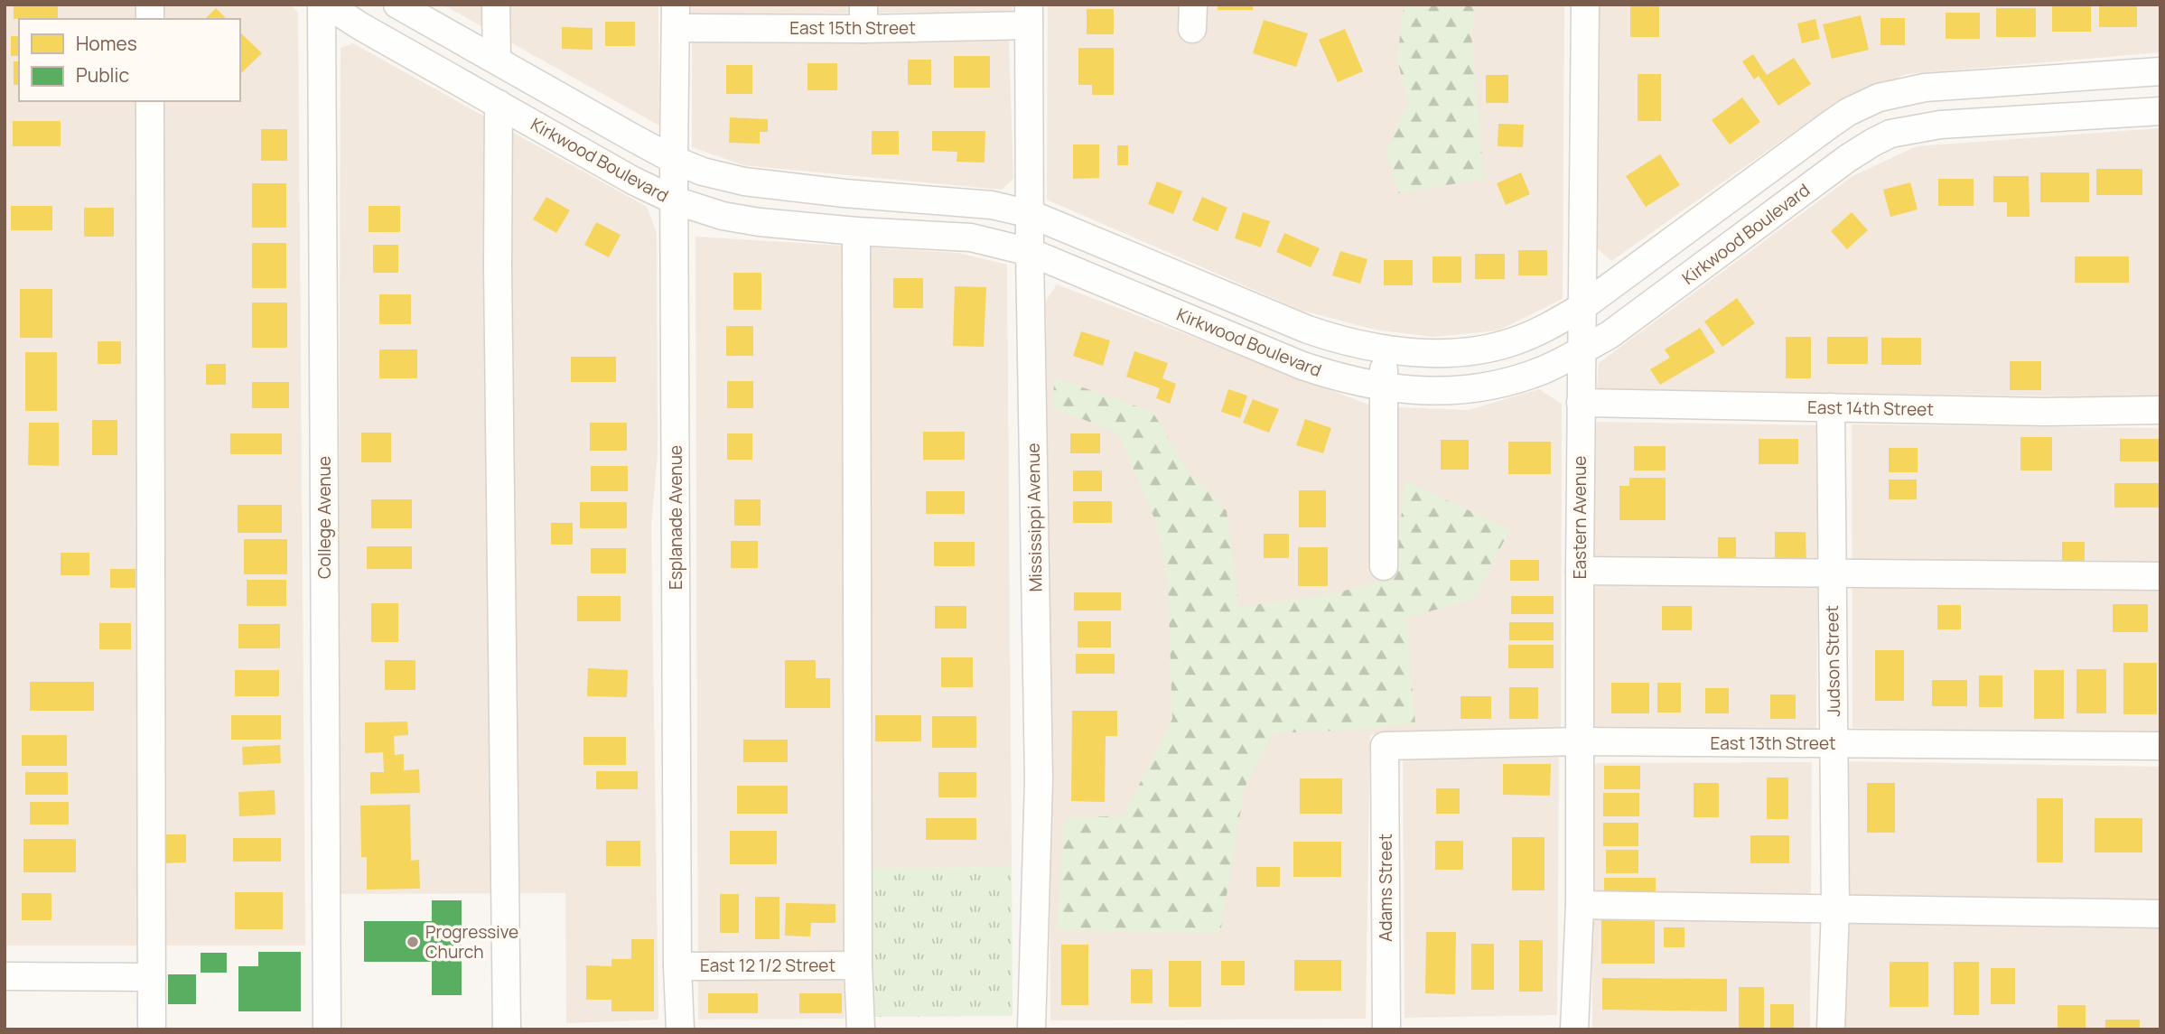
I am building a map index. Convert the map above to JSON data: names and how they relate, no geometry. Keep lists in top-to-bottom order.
{
  "streets": {
    "street": [
      "East 15th Street",
      "Kirkwood Boulevard",
      "East 14th Street",
      "College Avenue",
      "Esplanade Avenue",
      "Mississippi Avenue",
      "Eastern Avenue",
      "Judson Street",
      "East 13th Street",
      "Adams Street",
      "East 12 1/2 Street"
    ]
  },
  "crossings": [
    ["East 15th Street", "Esplanade Avenue"],
    ["East 15th Street", "Mississippi Avenue"],
    ["Kirkwood Boulevard", "Esplanade Avenue"],
    ["Kirkwood Boulevard", "Mississippi Avenue"],
    ["Kirkwood Boulevard", "Eastern Avenue"],
    ["East 14th Street", "Eastern Avenue"],
    ["East 14th Street", "Judson Street"],
    ["Esplanade Avenue", "East 12 1/2 Street"],
    ["Eastern Avenue", "East 13th Street"],
    ["Judson Street", "East 13th Street"],
    ["East 13th Street", "Adams Street"]
  ],
  "places": ["Progressive Church"],
  "legend": ["Homes", "Public"]
}
